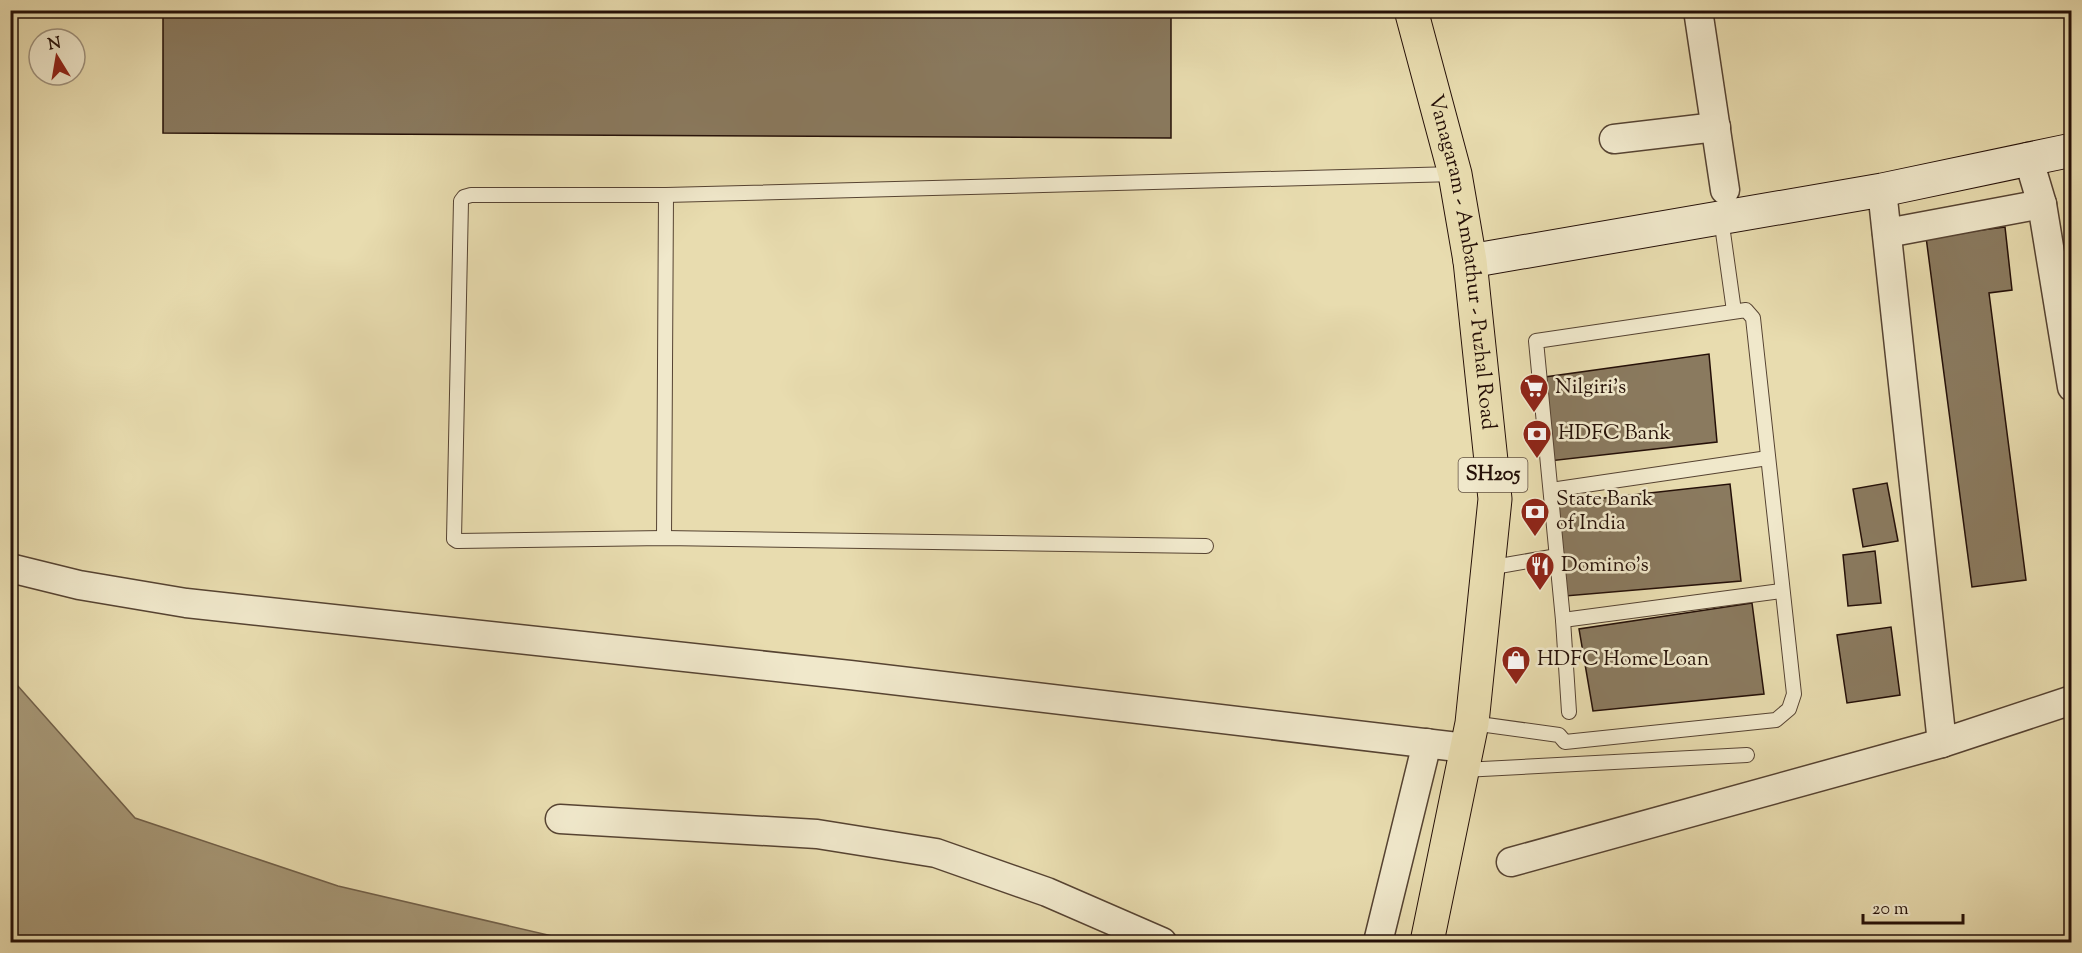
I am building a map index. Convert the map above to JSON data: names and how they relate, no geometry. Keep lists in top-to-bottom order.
{
  "streets": {
    "main road": ["Vanagaram - Ambathur - Puzhal Road", "SH205"]
  },
  "places": {
    "supermarket": ["Nilgiri's"],
    "bank": ["HDFC Bank", "State Bank of India"],
    "restaurant": ["Domino's"],
    "shop": ["HDFC Home Loan"]
  },
  "scale_bar": "20 m",
  "north": "top"
}
